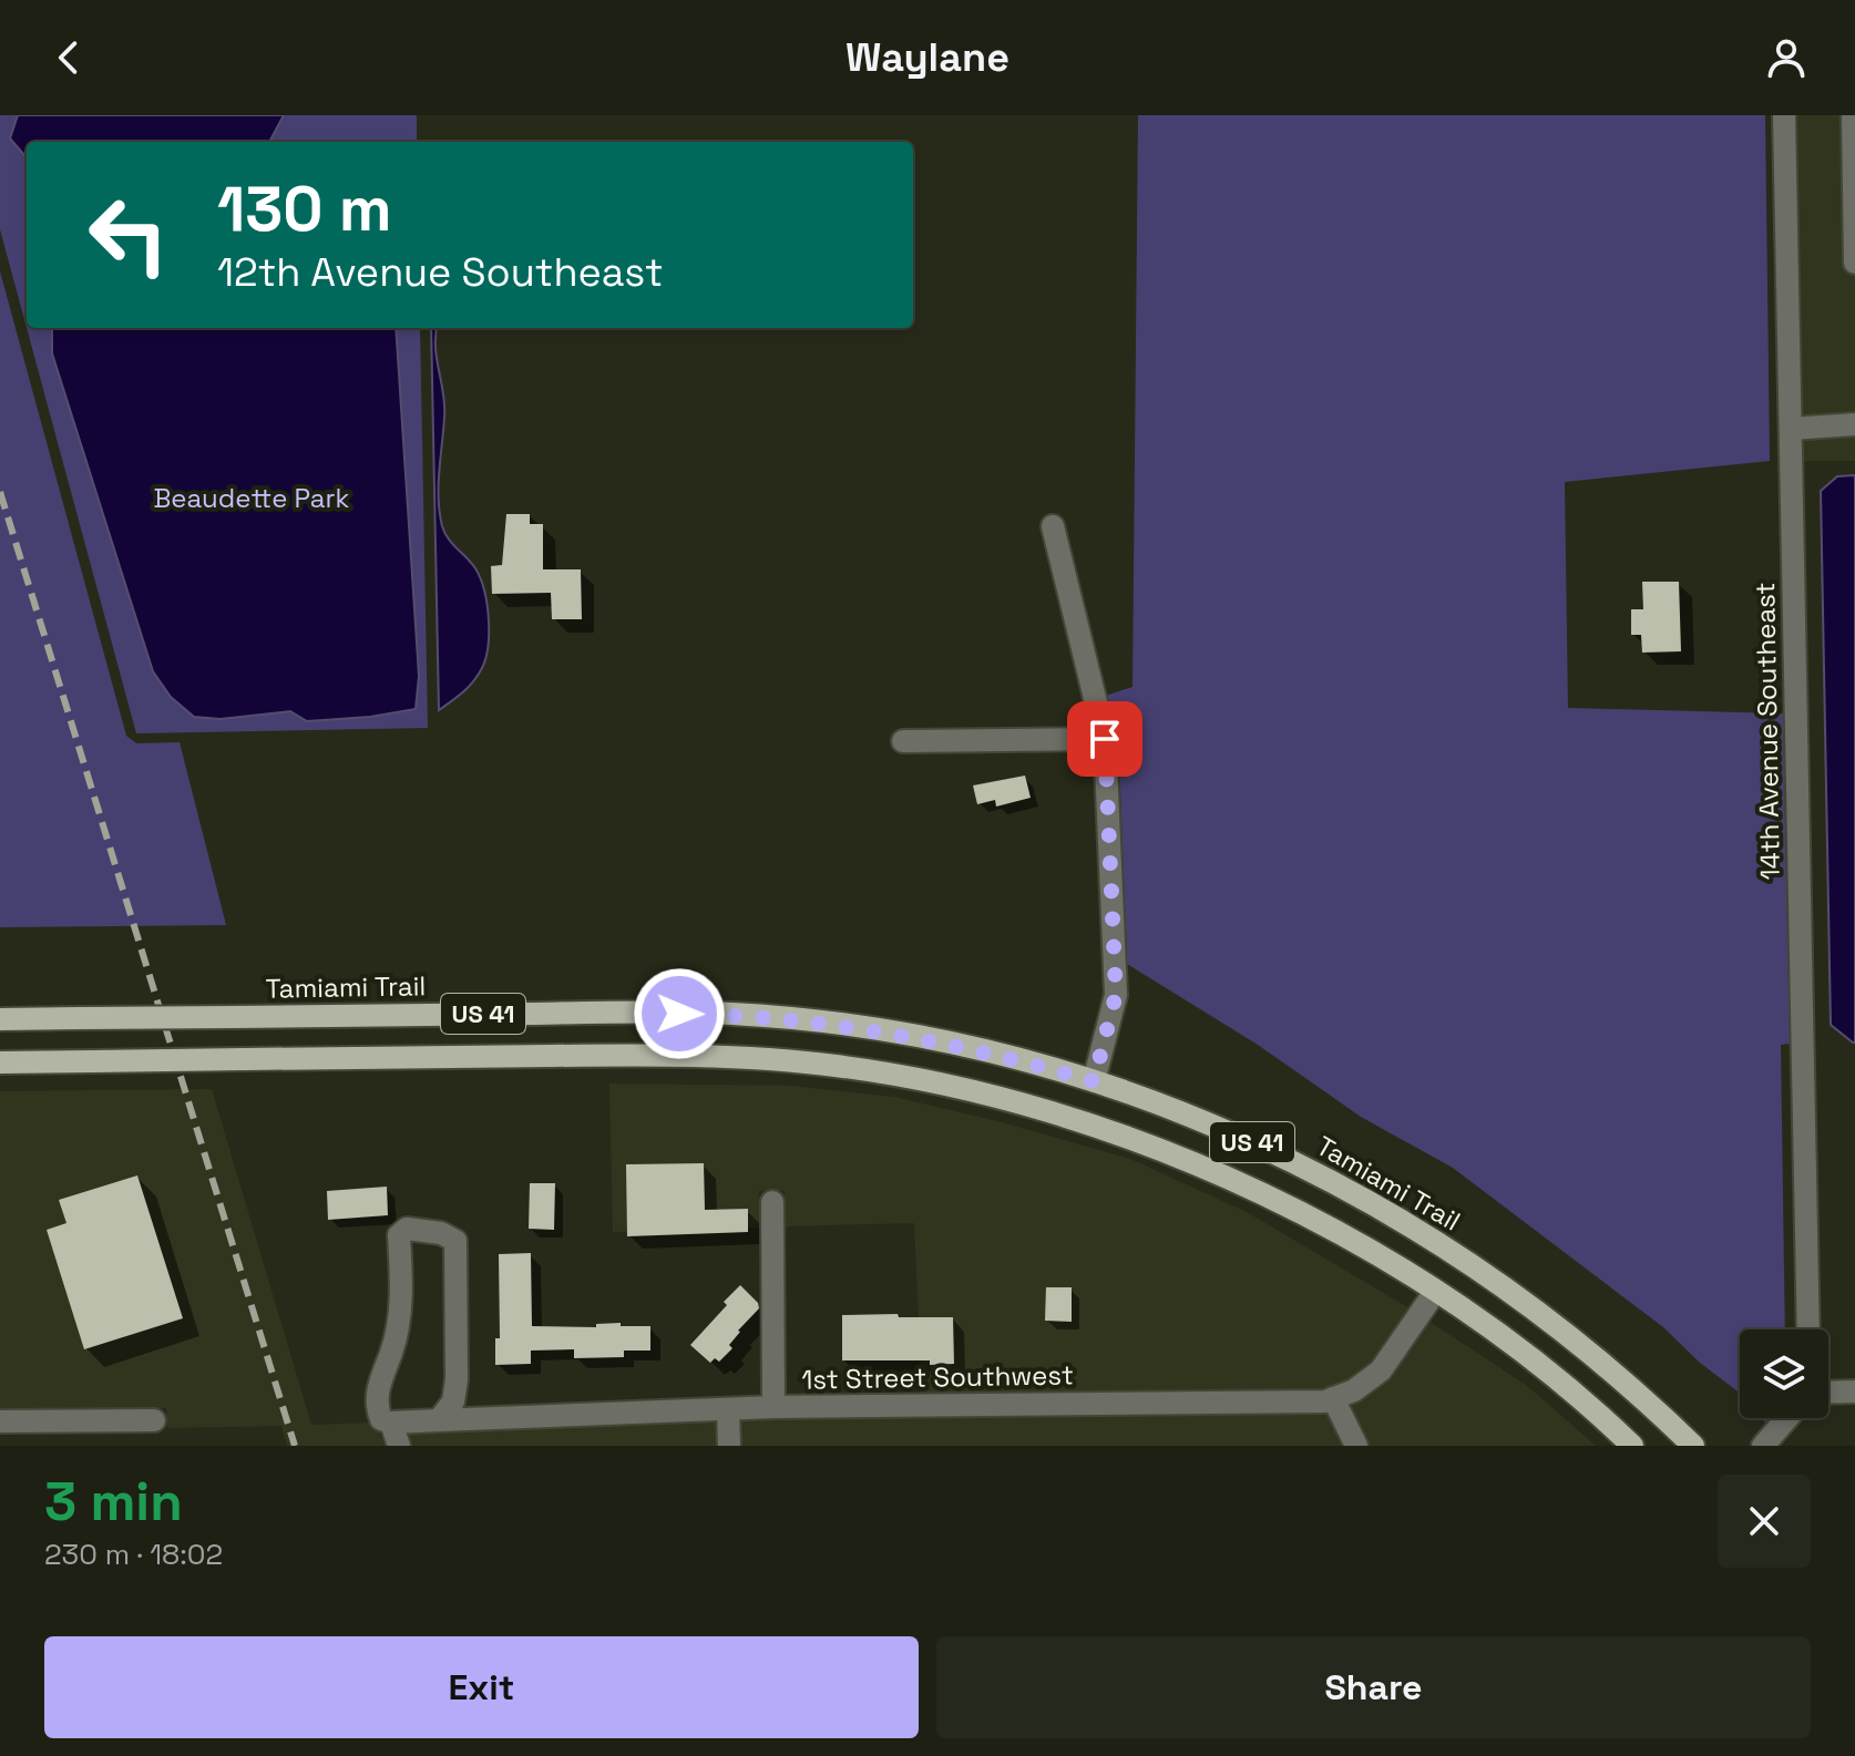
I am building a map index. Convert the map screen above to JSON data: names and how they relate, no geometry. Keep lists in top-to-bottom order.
{
  "streets": {
    "main road": ["Tamiami Trail", "US 41"],
    "street": ["14th Avenue Southeast", "1st Street Southwest"]
  },
  "crossings": [
    ["US 41", "1st Street Southwest"]
  ],
  "parks": ["Beaudette Park"],
  "page": {
    "header": "Waylane",
    "turn": ["130 m", "12th Avenue Southeast"],
    "heading": ["3 min", "230 m · 18:02"],
    "buttons": ["Exit", "Share"]
  }
}
